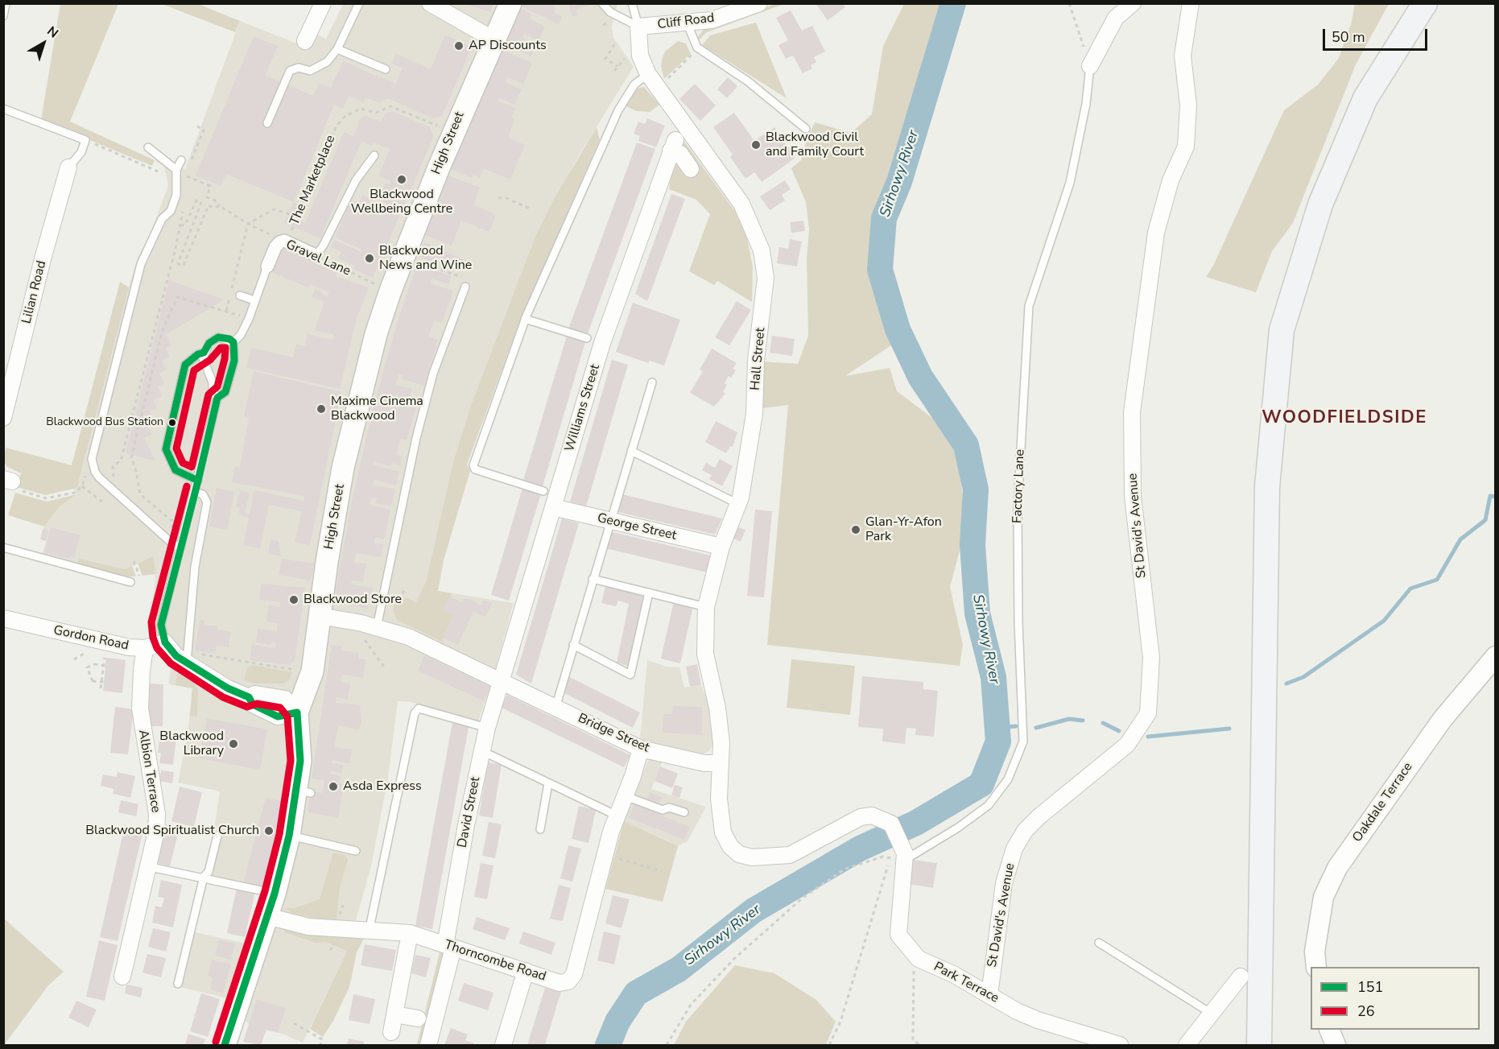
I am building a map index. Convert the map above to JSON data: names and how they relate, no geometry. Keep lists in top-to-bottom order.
{
  "streets": {
    "main road": ["High Street"],
    "street": [
      "Cliff Road",
      "Gravel Lane",
      "Lilian Road",
      "Hall Street",
      "Williams Street",
      "St David's Avenue",
      "George Street",
      "Gordon Road",
      "Bridge Street",
      "Albion Terrace",
      "Oakdale Terrace",
      "David Street",
      "Thorncombe Road",
      "Park Terrace"
    ],
    "lane": ["Factory Lane"],
    "path": ["The Marketplace"]
  },
  "crossings": [
    ["Cliff Road", "Hall Street"],
    ["High Street", "Bridge Street"],
    ["High Street", "Thorncombe Road"],
    ["The Marketplace", "Gravel Lane"],
    ["Hall Street", "George Street"],
    ["Hall Street", "Bridge Street"],
    ["Williams Street", "George Street"],
    ["Williams Street", "Bridge Street"],
    ["Williams Street", "David Street"],
    ["Factory Lane", "Park Terrace"],
    ["St David's Avenue", "Park Terrace"],
    ["Gordon Road", "Albion Terrace"],
    ["Bridge Street", "David Street"],
    ["Bridge Street", "Thorncombe Road"],
    ["David Street", "Thorncombe Road"]
  ],
  "districts": ["WOODFIELDSIDE"],
  "water": ["Sirhowy River"],
  "places": [
    "AP Discounts",
    "Blackwood Civil and Family Court",
    "Blackwood Wellbeing Centre",
    "Blackwood News and Wine",
    "Maxime Cinema Blackwood",
    "Blackwood Bus Station",
    "Glan-Yr-Afon Park",
    "Blackwood Store",
    "Blackwood Library",
    "Asda Express",
    "Blackwood Spiritualist Church"
  ],
  "lines": ["transit line 151", "transit line 26"],
  "legend": ["151", "26"],
  "scale_bar": "50 m",
  "north": "top right"
}
